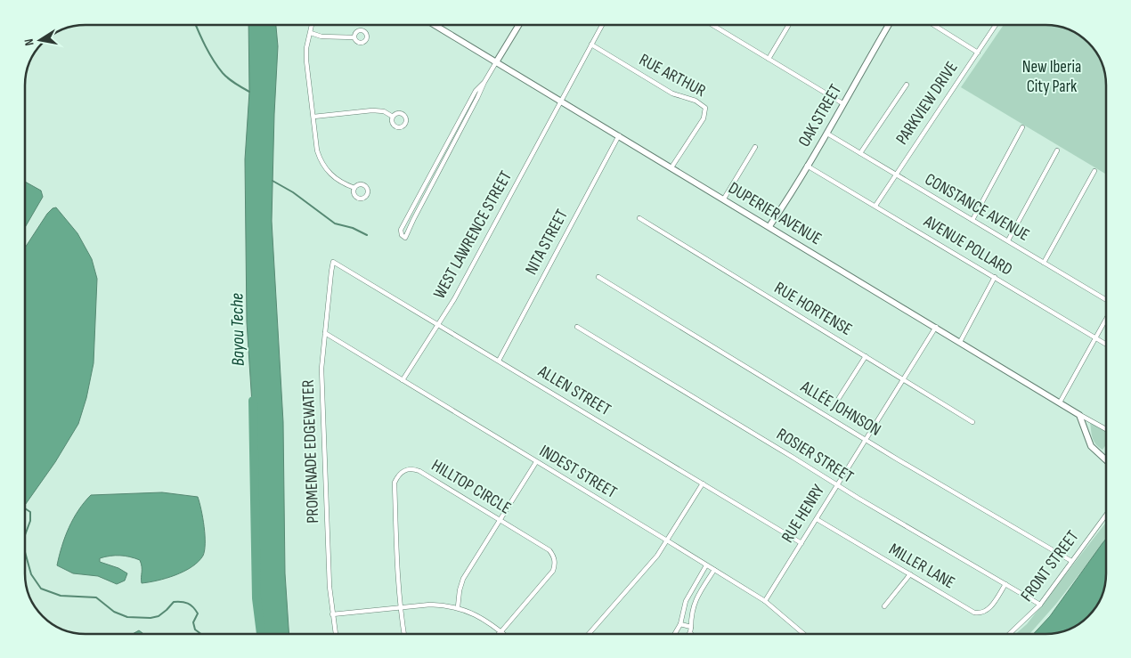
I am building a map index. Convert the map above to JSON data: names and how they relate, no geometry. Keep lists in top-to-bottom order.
{
  "streets": {
    "main road": ["OAK STREET", "DUPERIER AVENUE"],
    "street": [
      "RUE ARTHUR",
      "PARKVIEW DRIVE",
      "CONSTANCE AVENUE",
      "WEST LAWRENCE STREET",
      "NITA STREET",
      "AVENUE POLLARD",
      "RUE HORTENSE",
      "ALLEN STREET",
      "ALLÉE JOHNSON",
      "PROMENADE EDGEWATER",
      "ROSIER STREET",
      "INDEST STREET",
      "HILLTOP CIRCLE",
      "RUE HENRY",
      "MILLER LANE",
      "FRONT STREET"
    ]
  },
  "crossings": [
    ["RUE ARTHUR", "DUPERIER AVENUE"],
    ["RUE ARTHUR", "WEST LAWRENCE STREET"],
    ["PARKVIEW DRIVE", "CONSTANCE AVENUE"],
    ["PARKVIEW DRIVE", "AVENUE POLLARD"],
    ["OAK STREET", "CONSTANCE AVENUE"],
    ["OAK STREET", "DUPERIER AVENUE"],
    ["OAK STREET", "AVENUE POLLARD"],
    ["DUPERIER AVENUE", "WEST LAWRENCE STREET"],
    ["DUPERIER AVENUE", "NITA STREET"],
    ["DUPERIER AVENUE", "RUE HENRY"],
    ["WEST LAWRENCE STREET", "ALLEN STREET"],
    ["WEST LAWRENCE STREET", "INDEST STREET"],
    ["NITA STREET", "ALLEN STREET"],
    ["RUE HORTENSE", "RUE HENRY"],
    ["ALLEN STREET", "PROMENADE EDGEWATER"],
    ["ALLEN STREET", "RUE HENRY"],
    ["ALLÉE JOHNSON", "RUE HENRY"],
    ["ALLÉE JOHNSON", "FRONT STREET"],
    ["PROMENADE EDGEWATER", "INDEST STREET"],
    ["ROSIER STREET", "RUE HENRY"],
    ["ROSIER STREET", "MILLER LANE"],
    ["ROSIER STREET", "FRONT STREET"],
    ["INDEST STREET", "RUE HENRY"],
    ["RUE HENRY", "MILLER LANE"]
  ],
  "water": ["Bayou Teche"],
  "parks": ["New Iberia City Park"],
  "north": "left"
}
